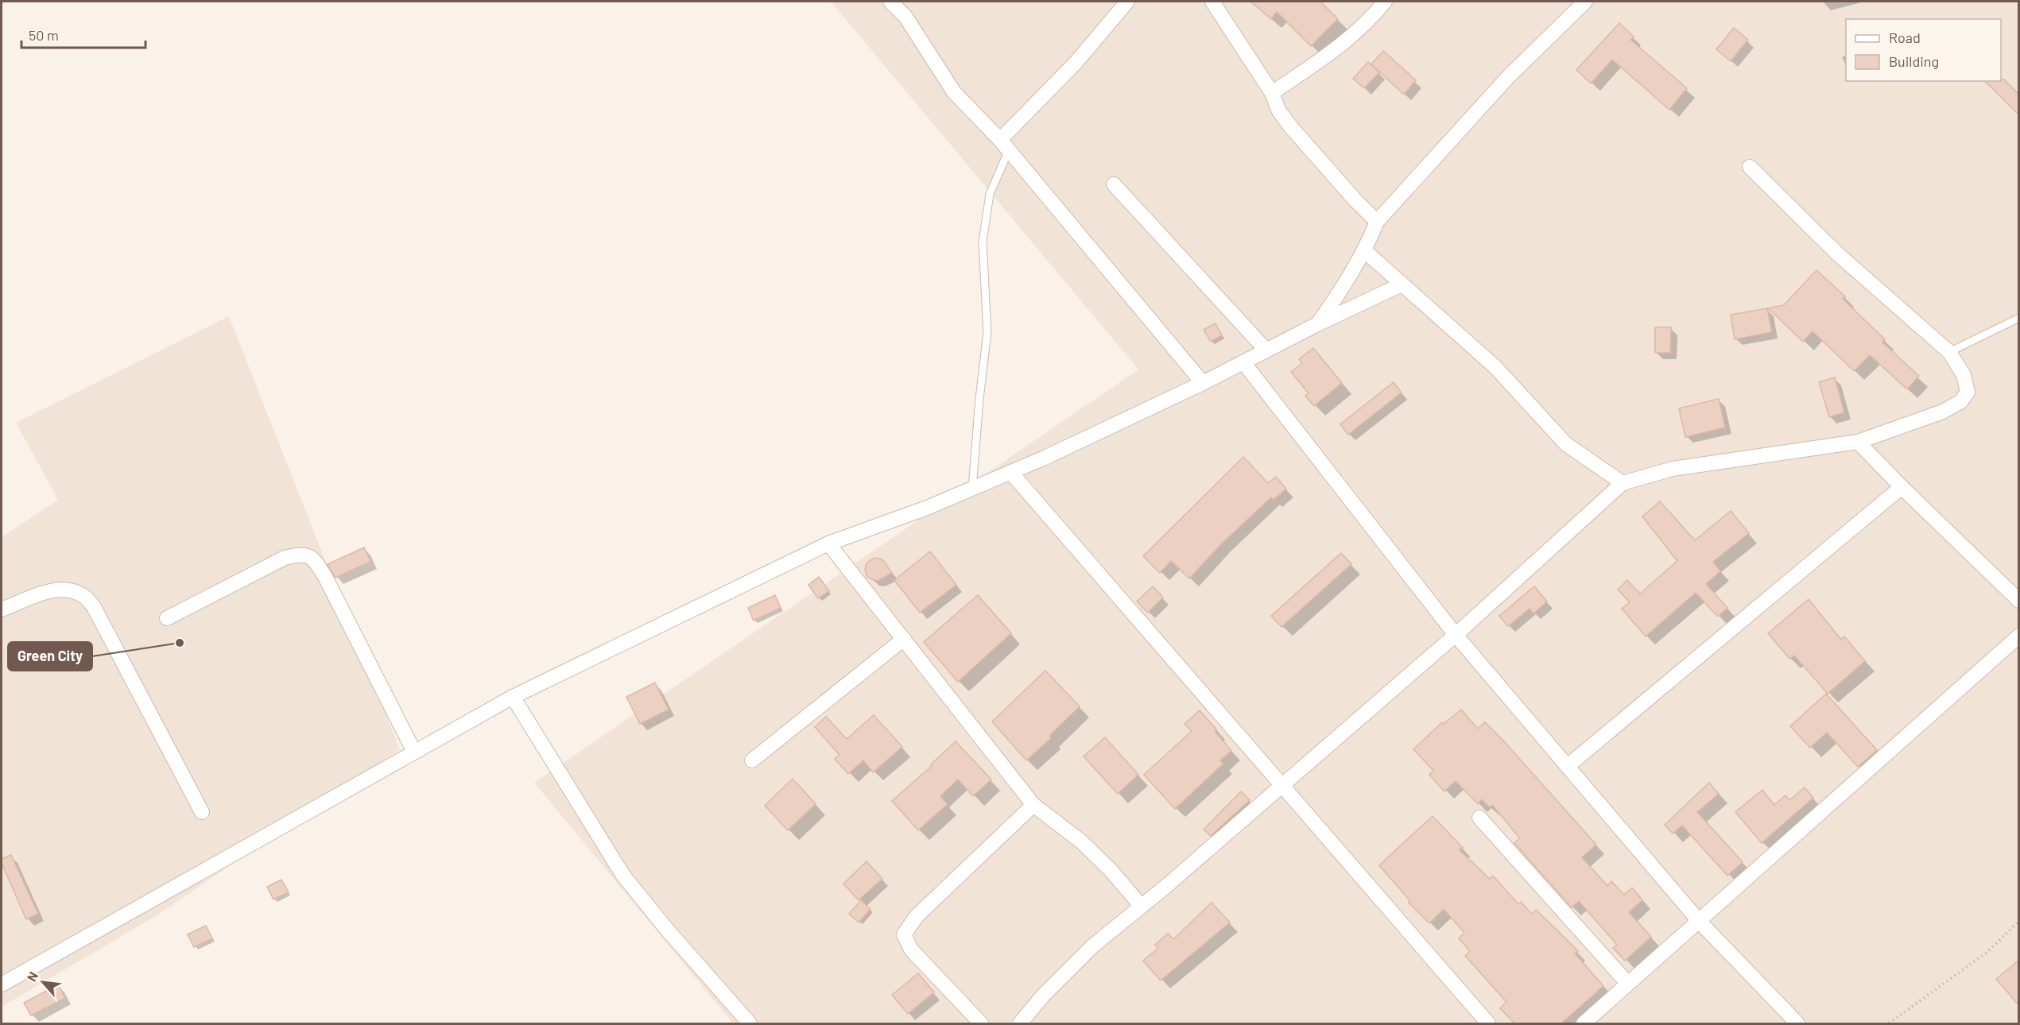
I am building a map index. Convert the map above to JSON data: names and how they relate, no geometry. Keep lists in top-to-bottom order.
{
  "places": ["Green City"],
  "legend": ["Road", "Building"],
  "scale_bar": "50 m",
  "north": "top left"
}
